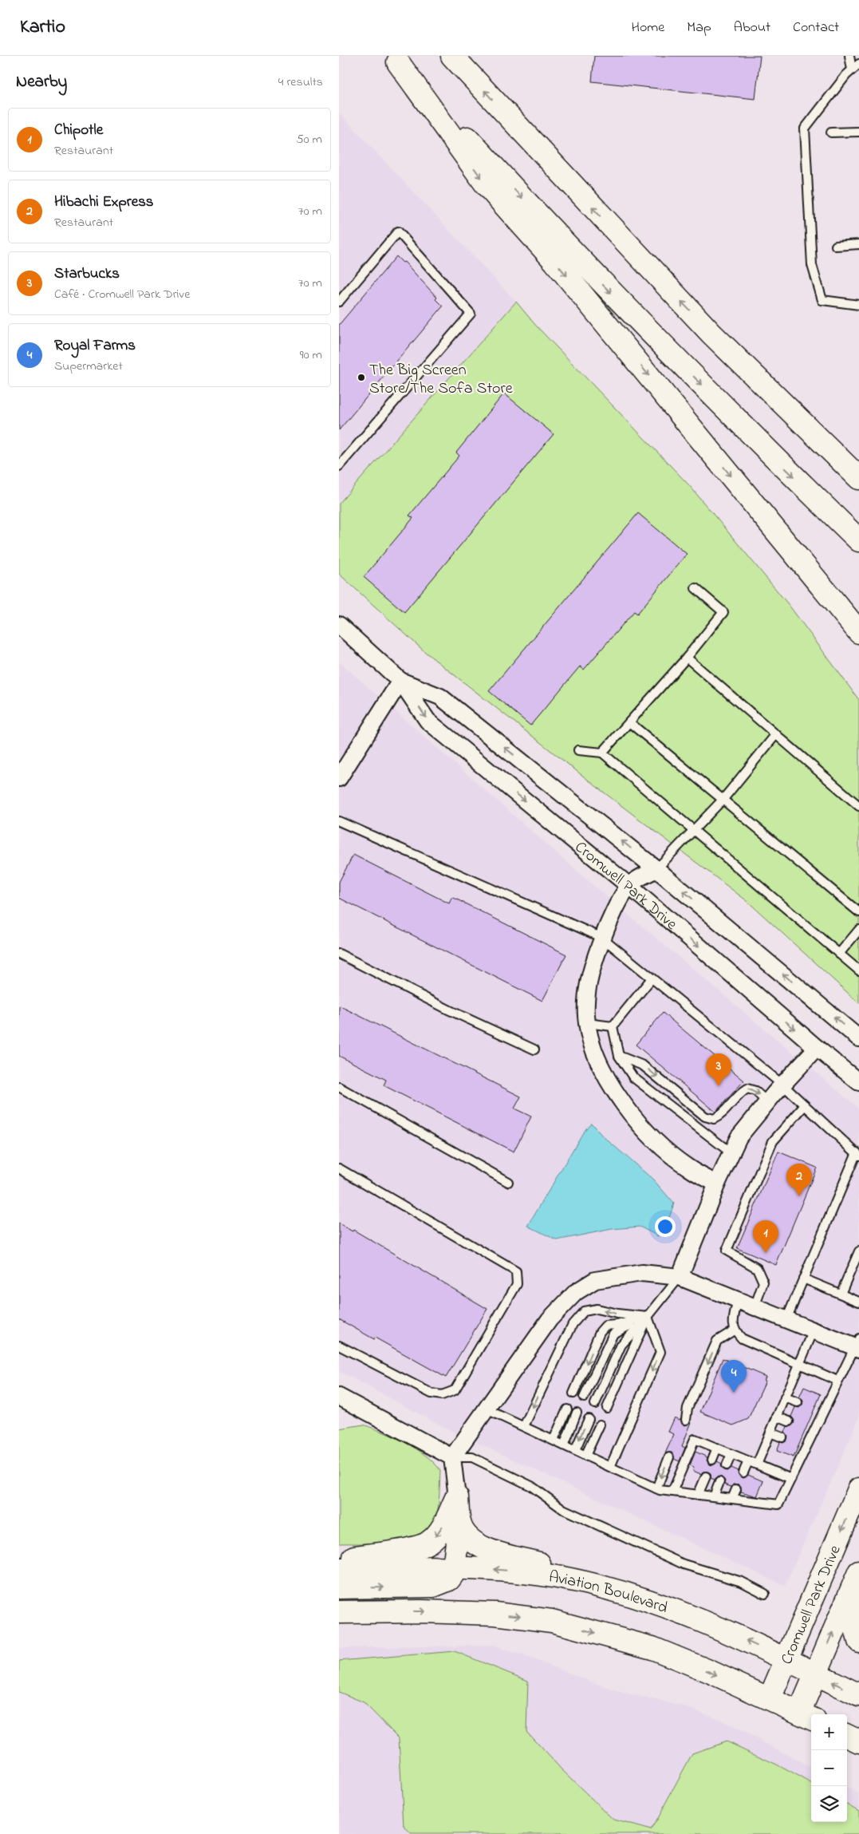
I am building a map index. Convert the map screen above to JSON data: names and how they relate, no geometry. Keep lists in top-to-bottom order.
{
  "streets": {
    "main road": ["Cromwell Park Drive", "Aviation Boulevard"]
  },
  "crossings": [
    ["Cromwell Park Drive", "Aviation Boulevard"]
  ],
  "places": ["The Big Screen Store/The Sofa Store"],
  "page": {
    "header": "Kartio",
    "nav": [
      "Home",
      "Map",
      "About",
      "Contact"
    ],
    "heading": ["Nearby", "4 results"],
    "list": [
      {
        "mark": "1",
        "name": "Chipotle",
        "note": "Restaurant",
        "value": "50 m"
      },
      {
        "mark": "2",
        "name": "Hibachi Express",
        "note": "Restaurant",
        "value": "70 m"
      },
      {
        "mark": "3",
        "name": "Starbucks",
        "note": "Café · Cromwell Park Drive",
        "value": "70 m"
      },
      {
        "mark": "4",
        "name": "Royal Farms",
        "note": "Supermarket",
        "value": "90 m"
      }
    ],
    "pins": [
      "3",
      "2",
      "1",
      "4"
    ],
    "map_buttons": ["+", "−"]
  }
}
